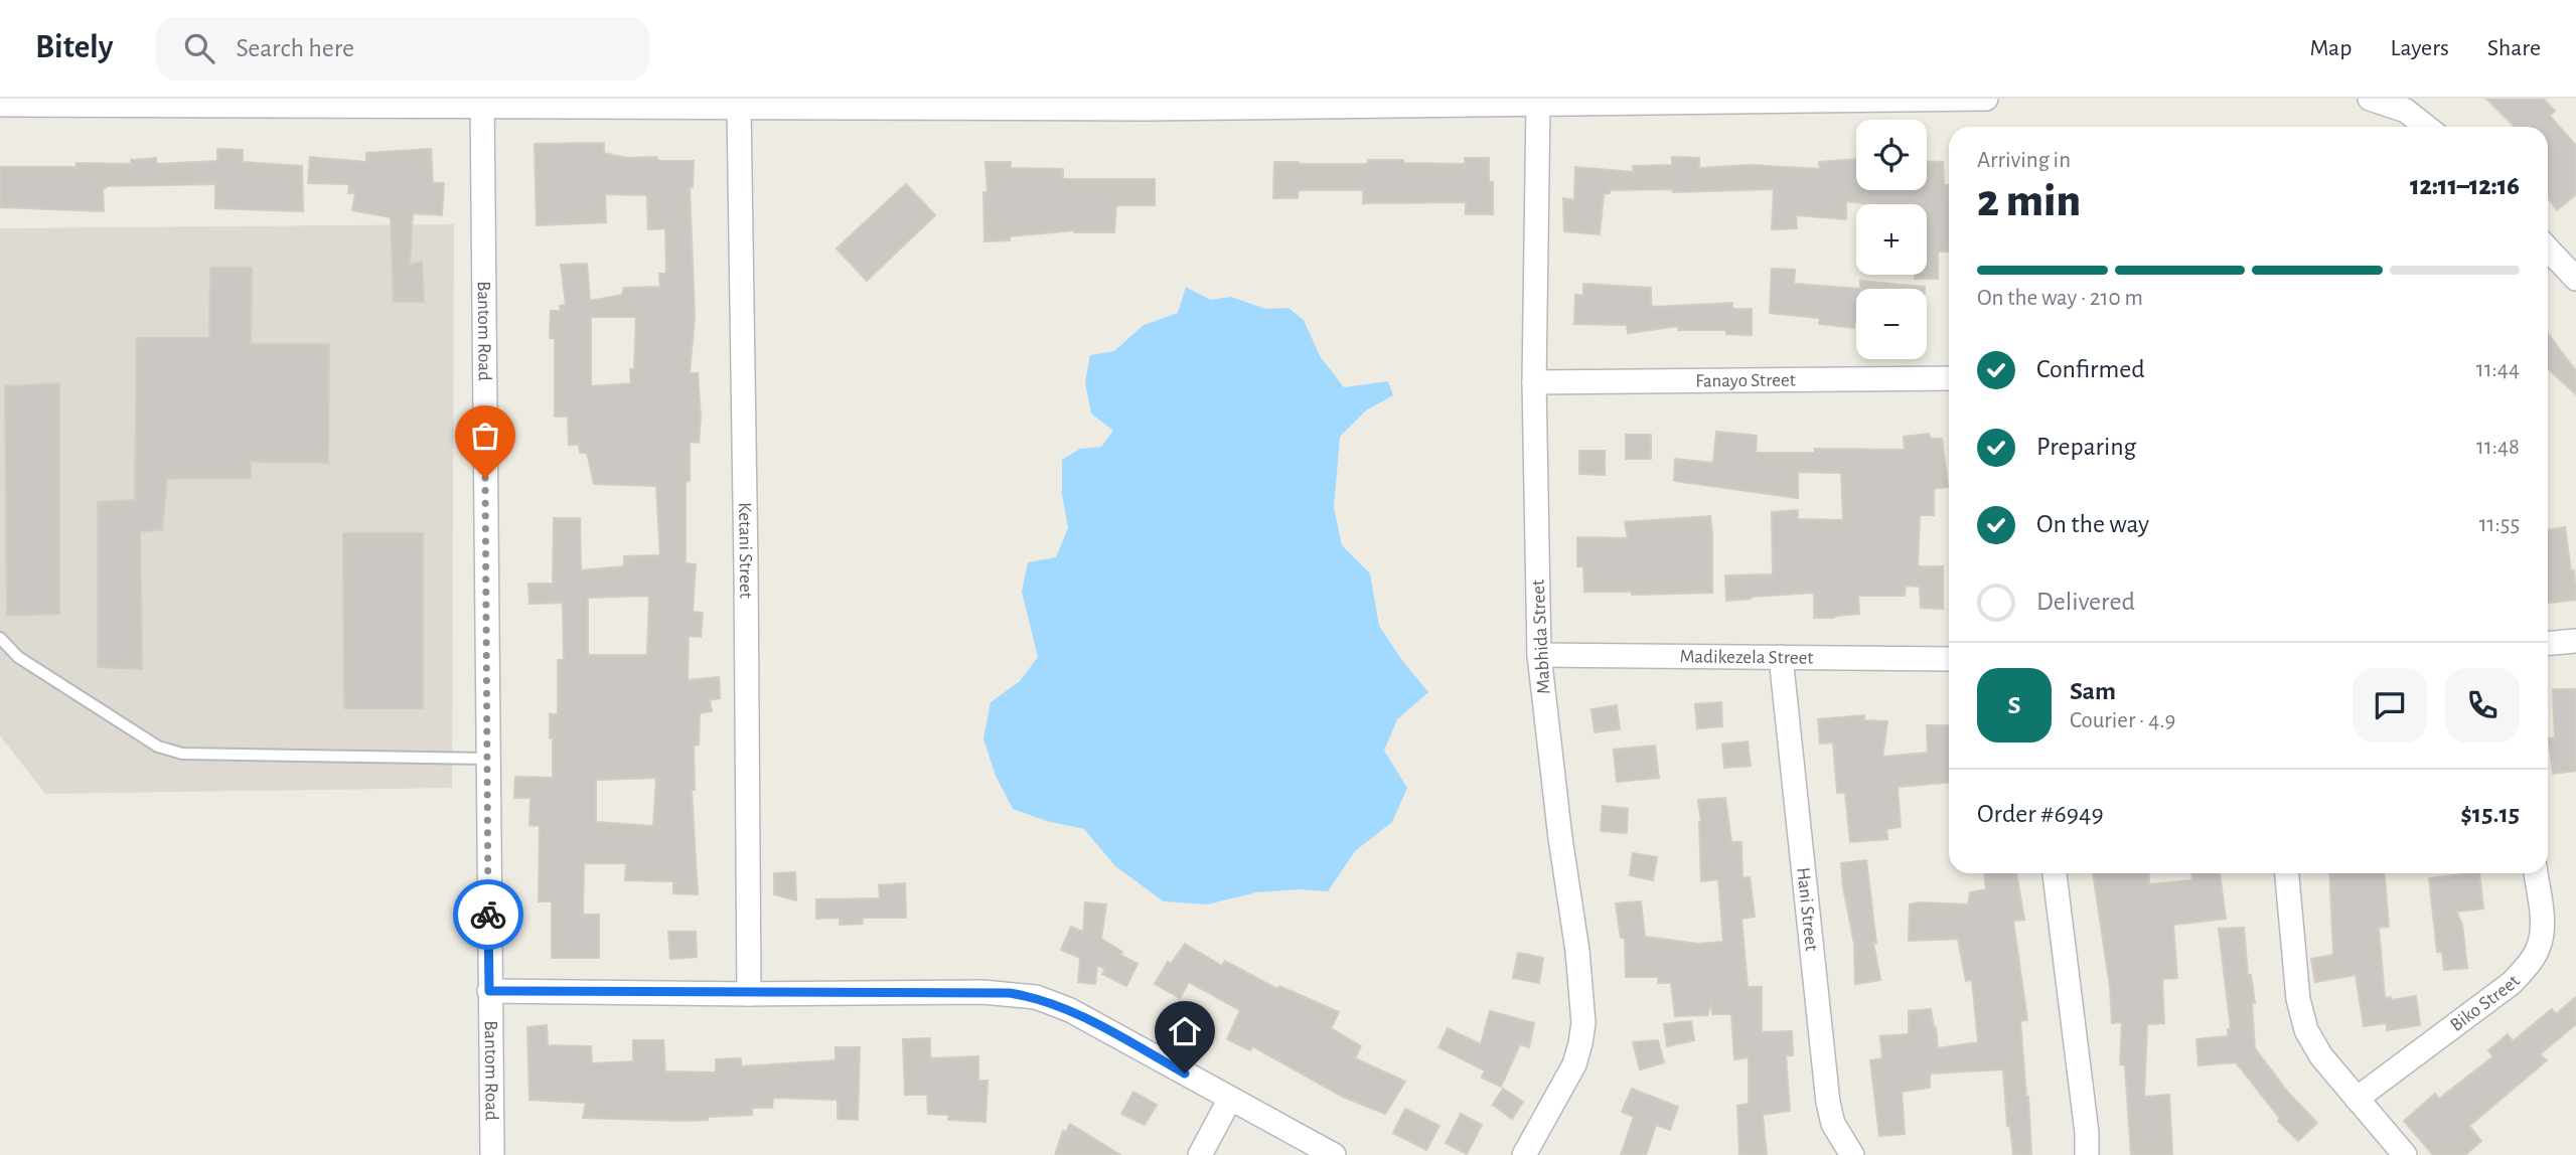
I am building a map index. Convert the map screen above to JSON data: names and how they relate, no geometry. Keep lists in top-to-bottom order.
{
  "streets": {
    "street": [
      "Bantom Road",
      "Fanayo Street",
      "Ketani Street",
      "Mabhida Street",
      "Madikezela Street",
      "Hani Street",
      "Biko Street"
    ]
  },
  "crossings": [
    ["Fanayo Street", "Mabhida Street"],
    ["Mabhida Street", "Madikezela Street"],
    ["Madikezela Street", "Hani Street"]
  ],
  "page": {
    "header": "Bitely",
    "search": "Search here",
    "nav": ["Map", "Layers", "Share"],
    "map_buttons": ["+", "−"],
    "heading": ["2 min", "Arriving in", "12:11–12:16"],
    "panel": [
      "Sam",
      "Courier · 4.9",
      "Order #6949",
      "$15.15"
    ],
    "bar": "On the way · 210 m",
    "list": [
      ["Confirmed", "11:44"],
      ["Preparing", "11:48"],
      ["On the way", "11:55"],
      "Delivered"
    ],
    "round": "S"
  }
}
